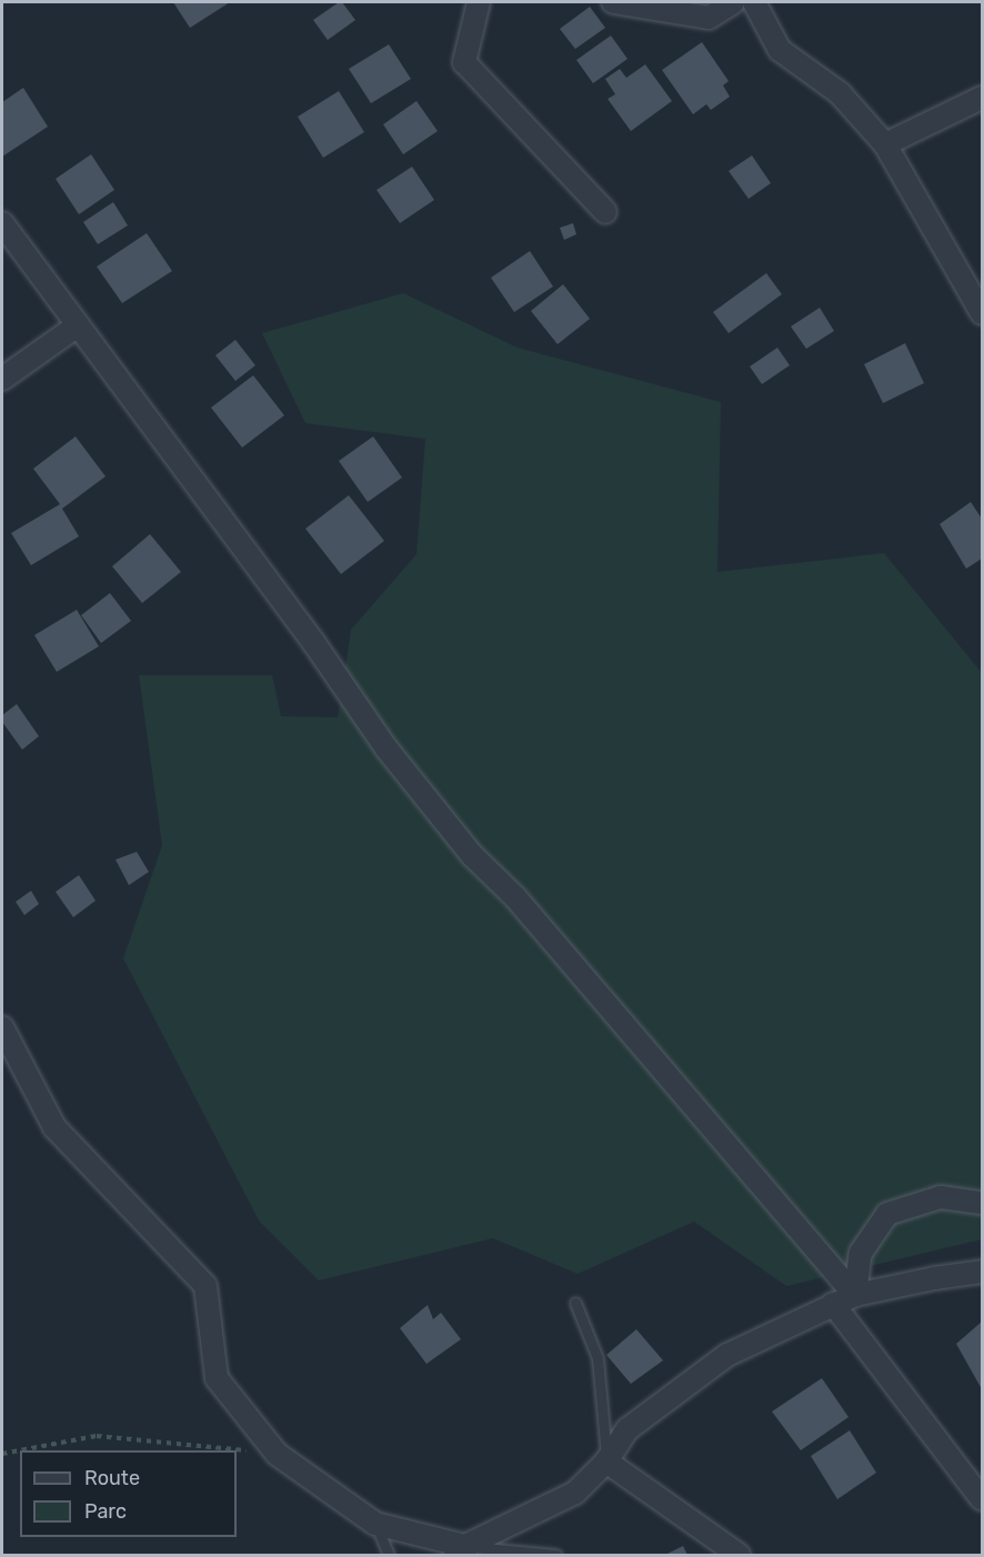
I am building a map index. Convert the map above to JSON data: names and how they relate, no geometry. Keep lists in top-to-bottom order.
{
  "legend": ["Route", "Parc"]
}
